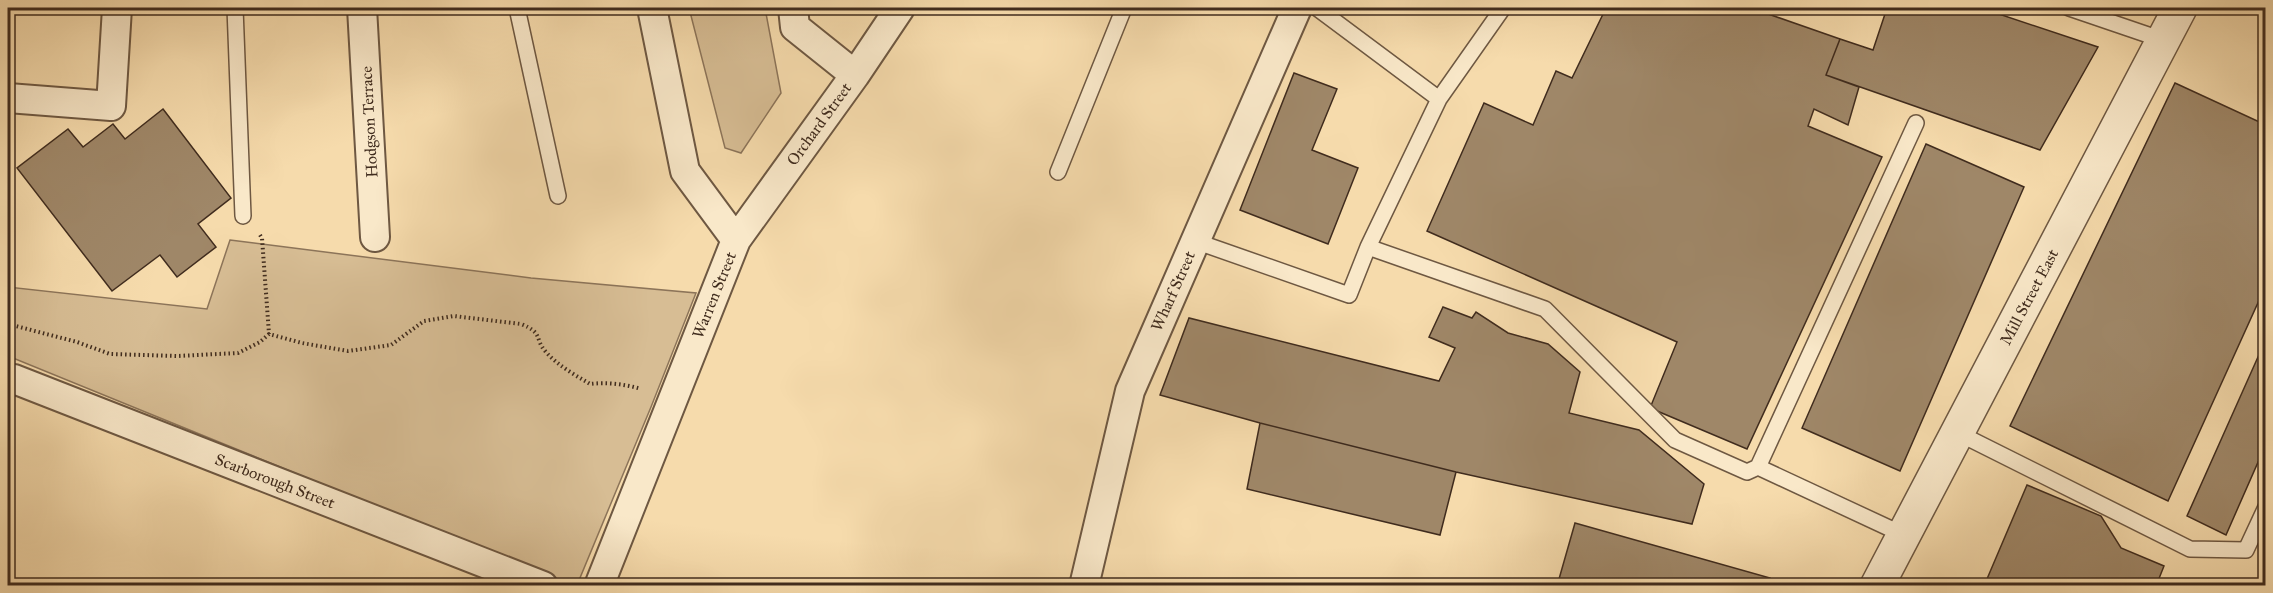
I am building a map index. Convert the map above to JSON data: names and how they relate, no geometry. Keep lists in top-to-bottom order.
{
  "streets": {
    "street": [
      "Hodgson Terrace",
      "Orchard Street",
      "Wharf Street",
      "Warren Street",
      "Mill Street East",
      "Scarborough Street"
    ]
  },
  "crossings": [
    ["Orchard Street", "Warren Street"]
  ]
}
